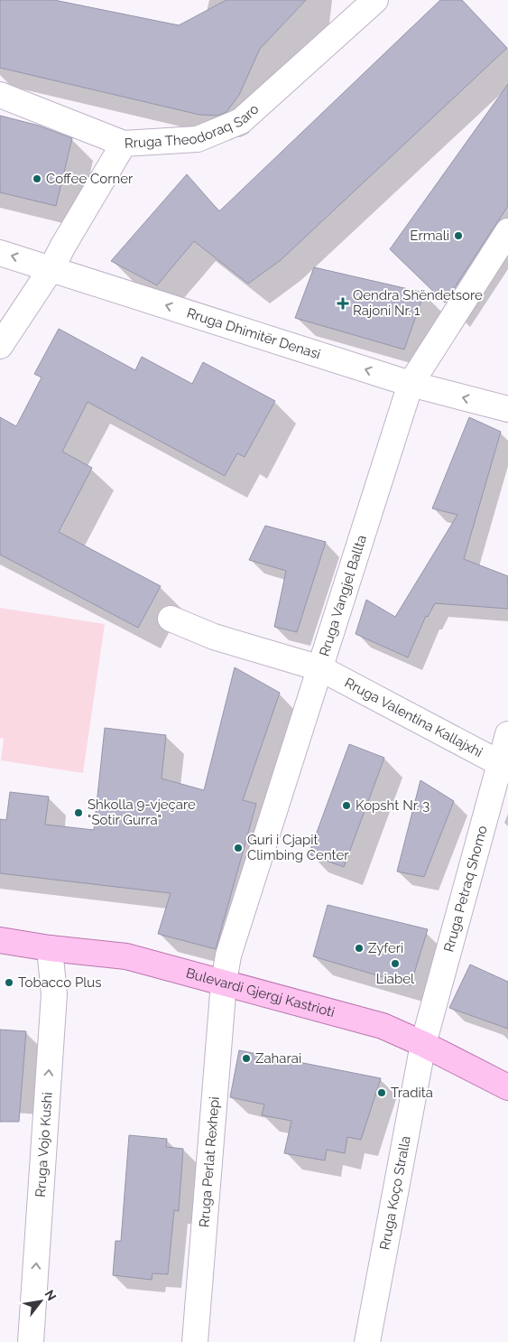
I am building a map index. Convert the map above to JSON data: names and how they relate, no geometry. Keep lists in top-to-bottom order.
{
  "streets": {
    "main road": ["Bulevardi Gjergj Kastrioti"],
    "street": [
      "Rruga Theodoraq Saro",
      "Rruga Dhimitër Denasi",
      "Rruga Vangjel Ballta",
      "Rruga Valentina Kallajxhi",
      "Rruga Petraq Shomo",
      "Rruga Vojo Kushi",
      "Rruga Perlat Rexhepi",
      "Rruga Koço Stralla"
    ]
  },
  "crossings": [
    ["Rruga Theodoraq Saro", "Rruga Dhimitër Denasi"],
    ["Rruga Dhimitër Denasi", "Rruga Vangjel Ballta"],
    ["Rruga Vangjel Ballta", "Rruga Valentina Kallajxhi"],
    ["Rruga Vangjel Ballta", "Bulevardi Gjergj Kastrioti"],
    ["Rruga Vangjel Ballta", "Rruga Perlat Rexhepi"],
    ["Rruga Valentina Kallajxhi", "Rruga Petraq Shomo"],
    ["Rruga Petraq Shomo", "Bulevardi Gjergj Kastrioti"],
    ["Rruga Petraq Shomo", "Rruga Koço Stralla"],
    ["Bulevardi Gjergj Kastrioti", "Rruga Vojo Kushi"],
    ["Bulevardi Gjergj Kastrioti", "Rruga Perlat Rexhepi"],
    ["Bulevardi Gjergj Kastrioti", "Rruga Koço Stralla"]
  ],
  "one_way": ["Rruga Dhimitër Denasi", "Rruga Vojo Kushi"],
  "places": {
    "other": [
      "Coffee Corner",
      "Ermali",
      "Kopsht Nr. 3",
      "Shkolla 9-vjeçare \"Sotir Gurra\"",
      "Guri i Cjapit Climbing Center",
      "Zyferi",
      "Liabel",
      "Tobacco Plus",
      "Zaharai",
      "Tradita"
    ],
    "health": ["Qendra Shëndetsore Rajoni Nr. 1"]
  },
  "north": "top right"
}
